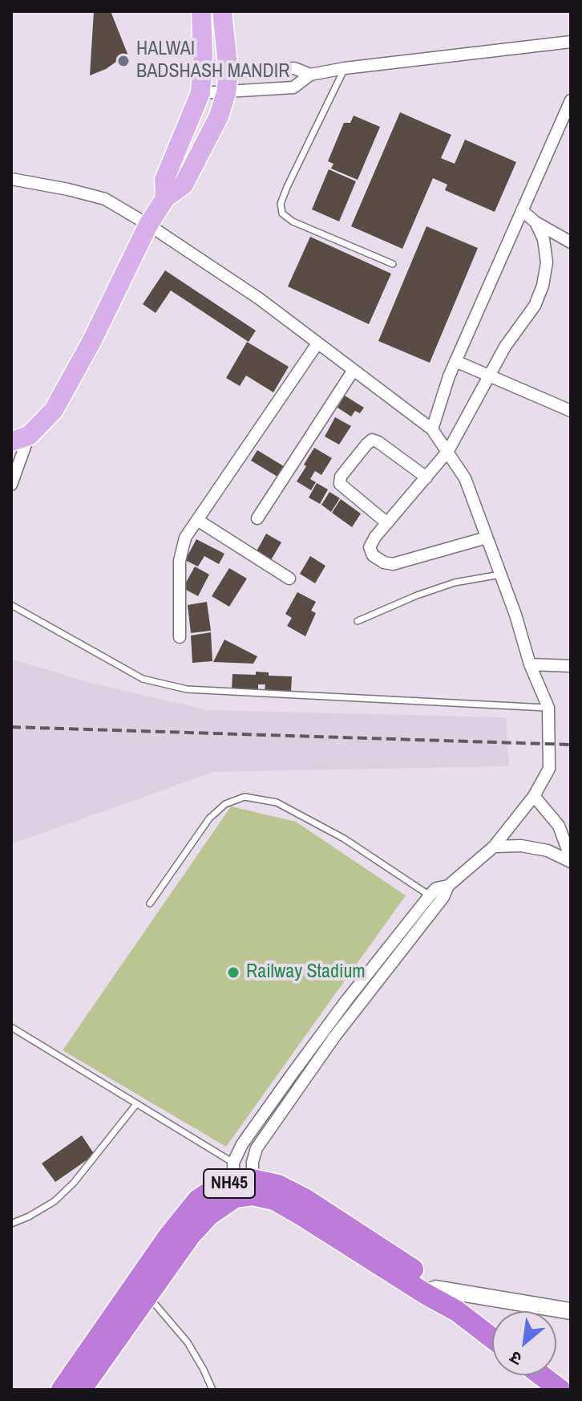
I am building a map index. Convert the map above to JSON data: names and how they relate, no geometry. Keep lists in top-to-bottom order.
{
  "streets": {
    "highway": ["NH45"]
  },
  "places": ["HALWAI BADSHASH MANDIR", "Railway Stadium"],
  "north": "bottom left"
}
